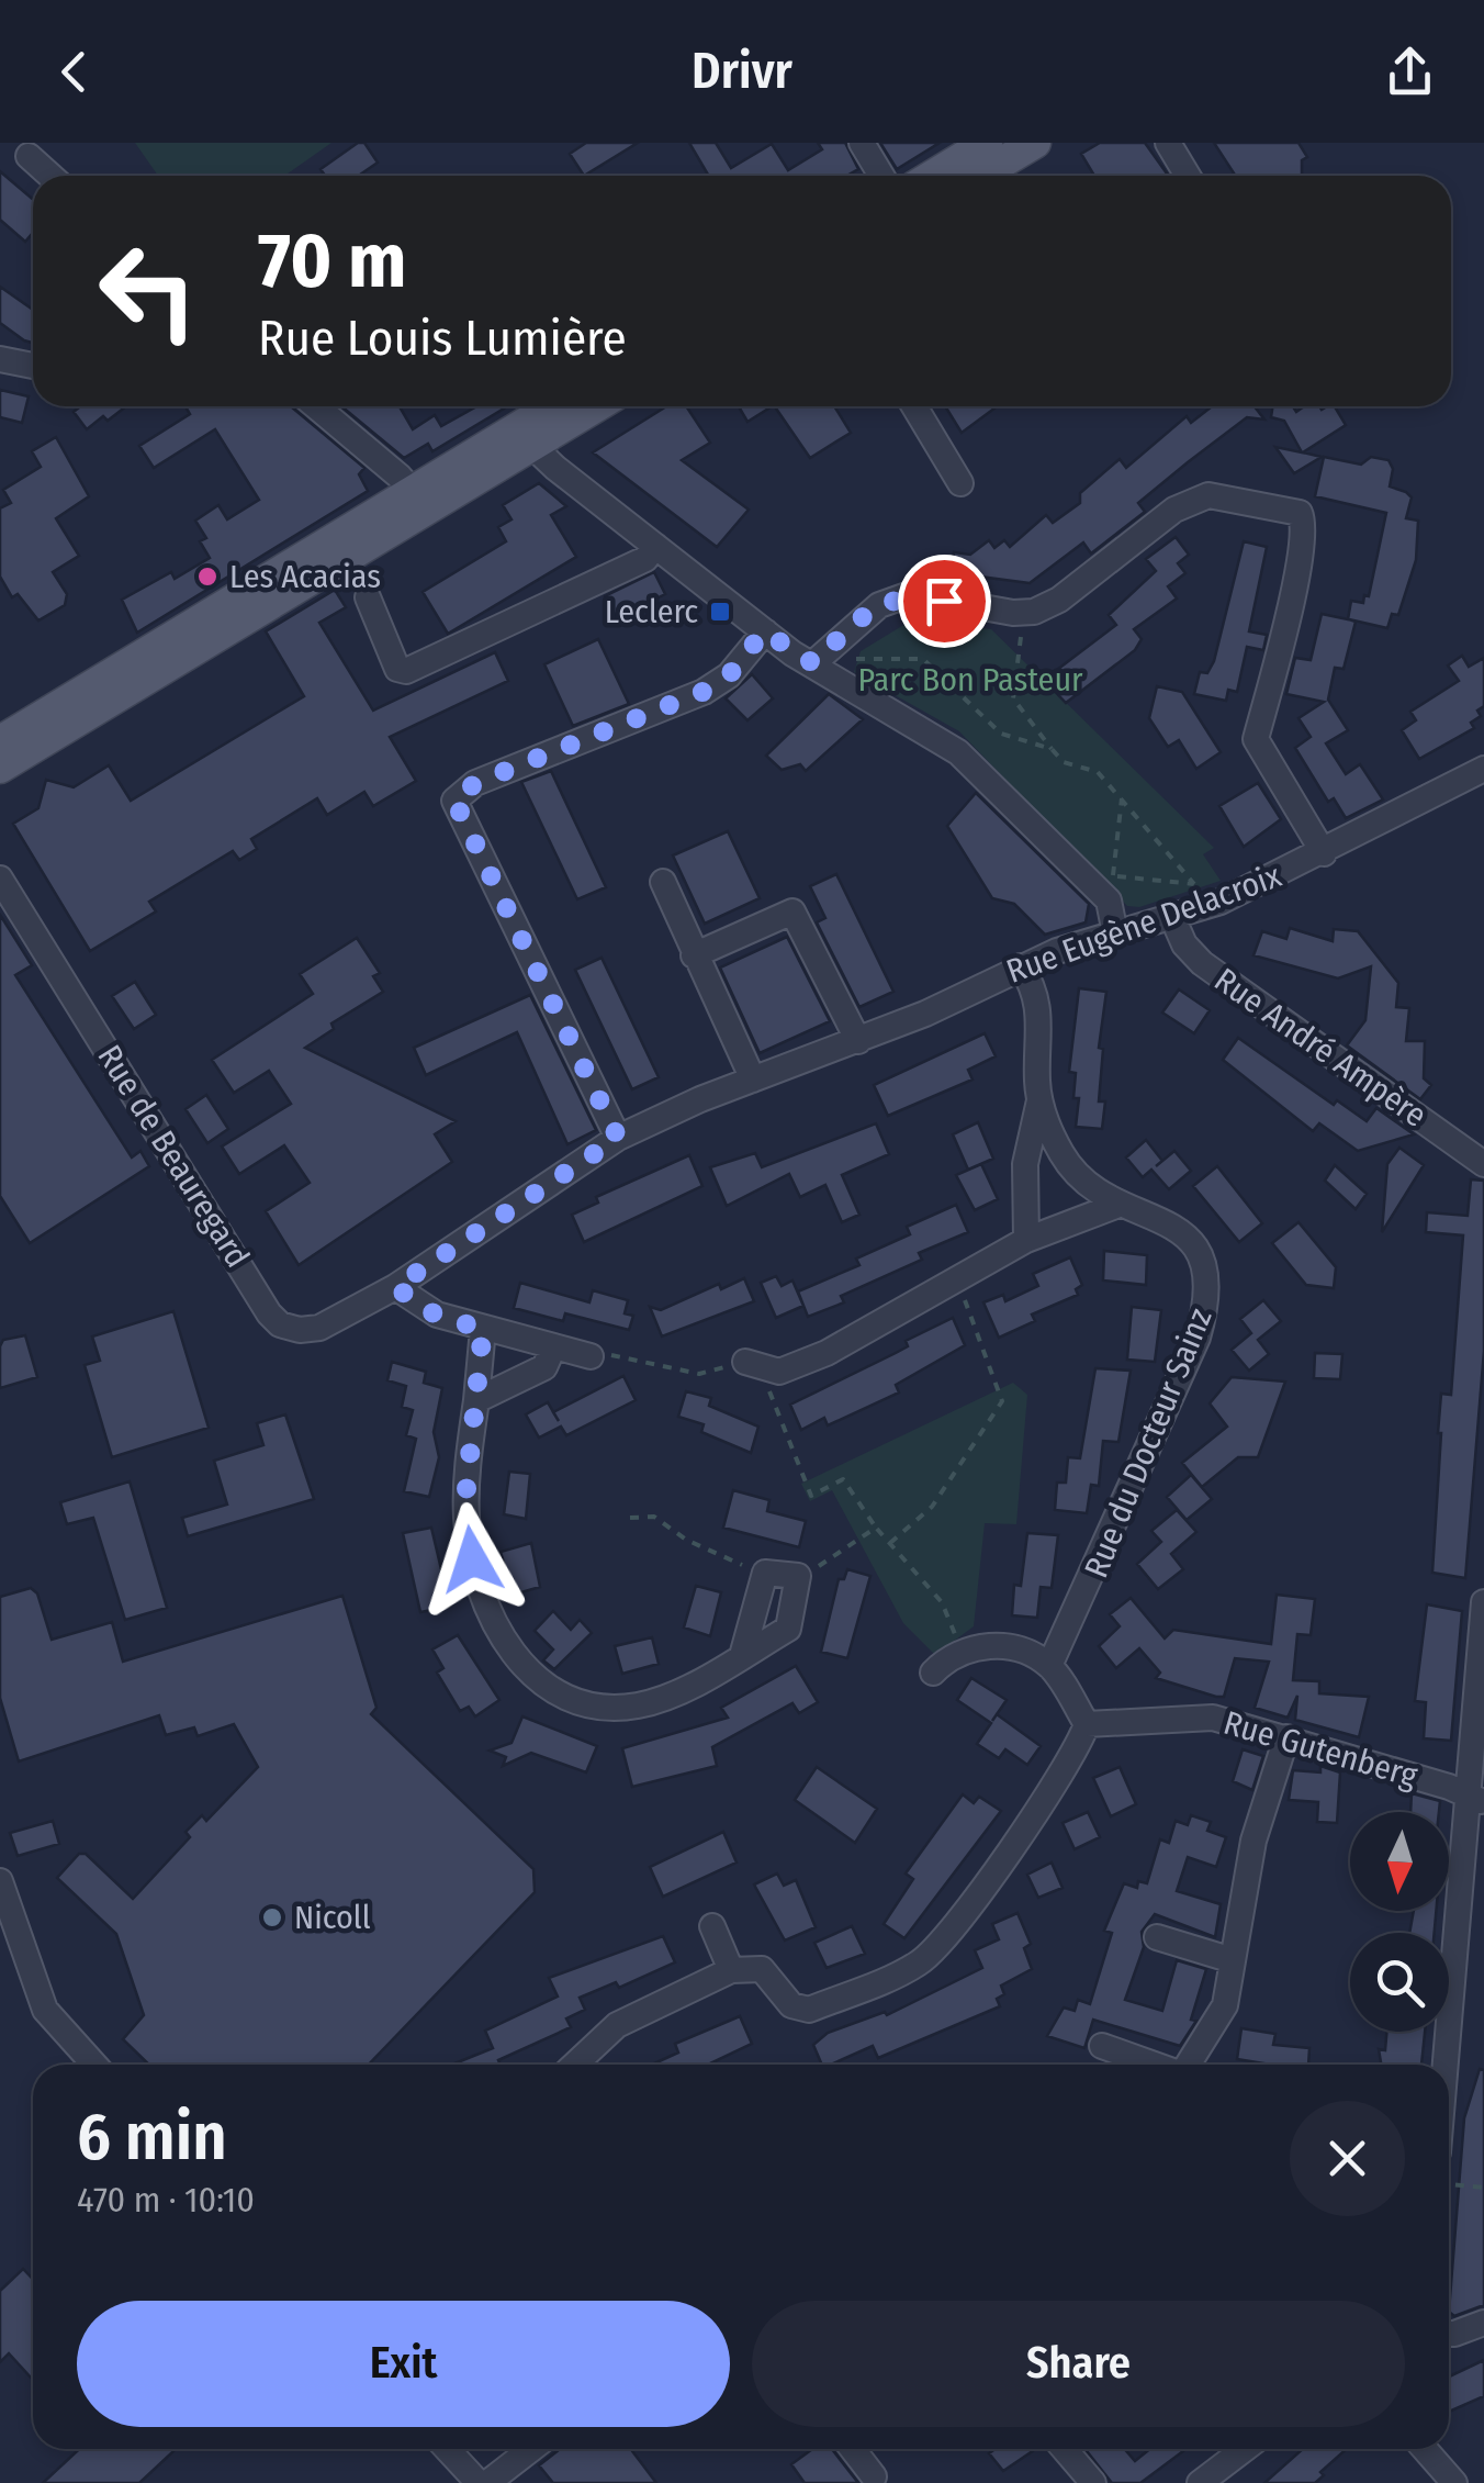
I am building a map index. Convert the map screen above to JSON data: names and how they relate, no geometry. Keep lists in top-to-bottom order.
{
  "streets": {
    "street": [
      "Rue Eugène Delacroix",
      "Rue André Ampère",
      "Rue de Beauregard",
      "Rue du Docteur Sainz",
      "Rue Gutenberg"
    ]
  },
  "crossings": [
    ["Rue Eugène Delacroix", "Rue André Ampère"],
    ["Rue Eugène Delacroix", "Rue de Beauregard"],
    ["Rue Eugène Delacroix", "Rue du Docteur Sainz"]
  ],
  "parks": ["Parc Bon Pasteur"],
  "places": {
    "other": ["Les Acacias", "Nicoll"],
    "transit": ["Leclerc"]
  },
  "north": "bottom",
  "page": {
    "header": "Drivr",
    "turn": ["70 m", "Rue Louis Lumière"],
    "heading": ["6 min", "470 m · 10:10"],
    "buttons": ["Exit", "Share"]
  }
}
